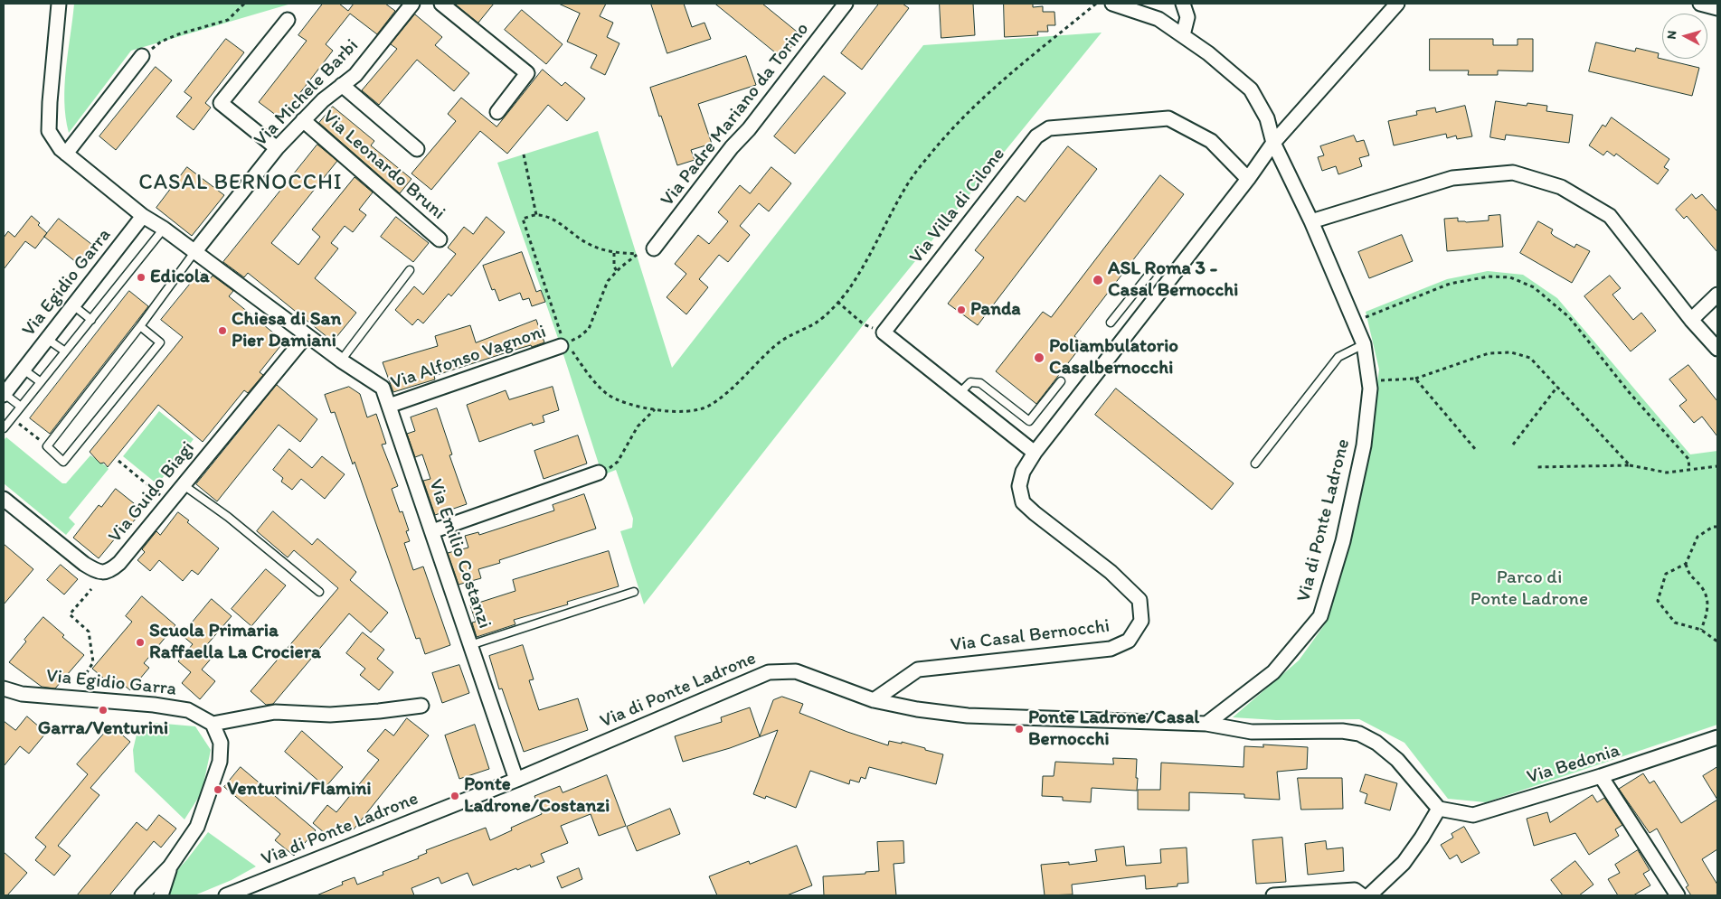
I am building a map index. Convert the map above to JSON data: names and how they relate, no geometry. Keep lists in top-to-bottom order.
{
  "streets": {
    "street": [
      "Via Michele Barbi",
      "Via Padre Mariano da Torino",
      "Via Leonardo Bruni",
      "Via Villa di Cilone",
      "Via Egidio Garra",
      "Via Alfonso Vagnoni",
      "Via Guido Biagi",
      "Via di Ponte Ladrone",
      "Via Emilio Costanzi",
      "Via Casal Bernocchi",
      "Via Bedonia"
    ]
  },
  "crossings": [
    ["Via Michele Barbi", "Via Leonardo Bruni"],
    ["Via Villa di Cilone", "Via Casal Bernocchi"],
    ["Via Alfonso Vagnoni", "Via Emilio Costanzi"],
    ["Via di Ponte Ladrone", "Via Emilio Costanzi"],
    ["Via di Ponte Ladrone", "Via Casal Bernocchi"]
  ],
  "districts": ["CASAL BERNOCCHI"],
  "parks": ["Parco di Ponte Ladrone"],
  "places": [
    "Edicola",
    "ASL Roma 3 - Casal Bernocchi",
    "Panda",
    "Chiesa di San Pier Damiani",
    "Poliambulatorio Casalbernocchi",
    "Scuola Primaria Raffaella La Crociera",
    "Garra/Venturini",
    "Ponte Ladrone/Casal Bernocchi",
    "Venturini/Flamini",
    "Ponte Ladrone/Costanzi"
  ],
  "north": "left"
}
